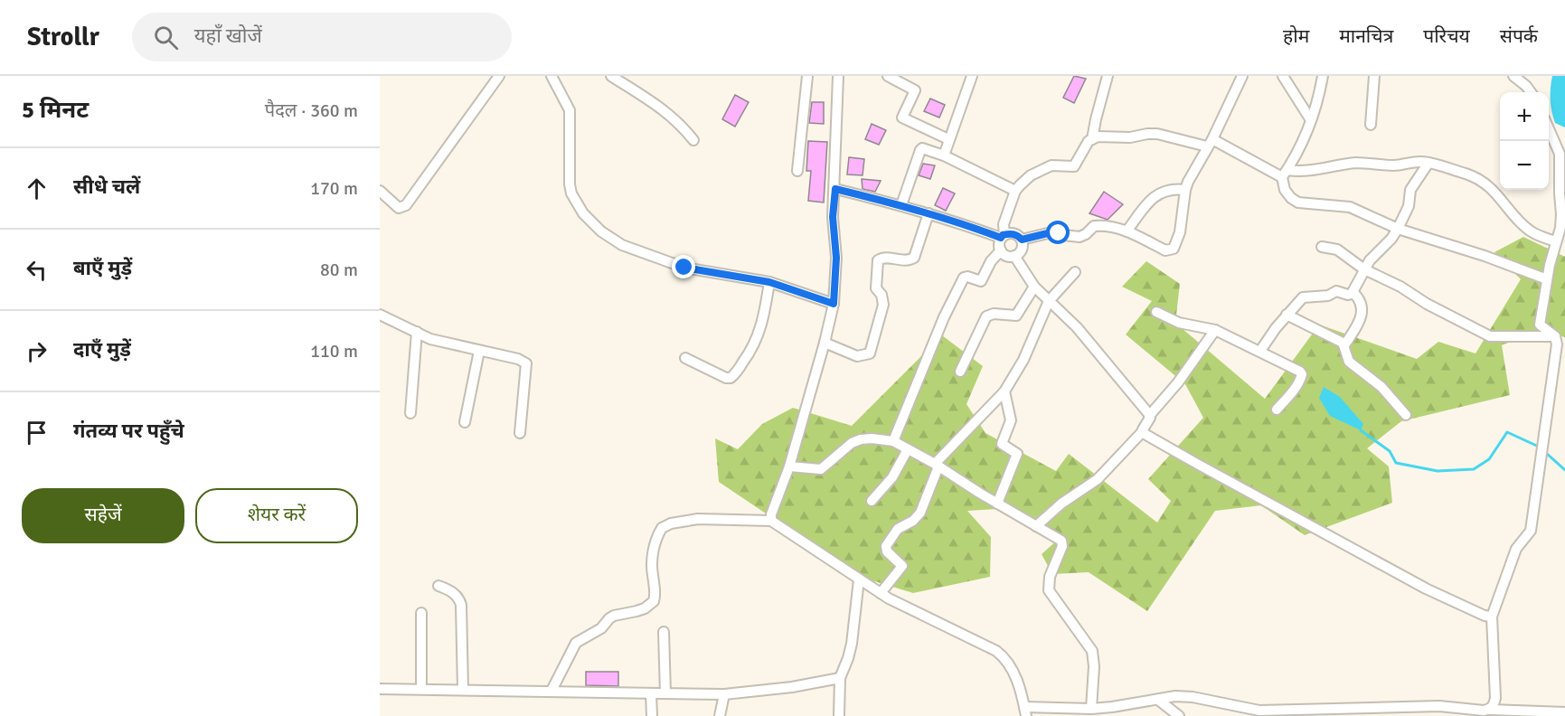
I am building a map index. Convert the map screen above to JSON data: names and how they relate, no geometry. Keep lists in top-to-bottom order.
{
  "page": {
    "header": "Strollr",
    "search": "यहाँ खोजें",
    "nav": [
      "होम",
      "मानचित्र",
      "परिचय",
      "संपर्क"
    ],
    "heading": ["5 मिनट", "पैदल · 360 m"],
    "map_buttons": ["+", "−"],
    "list": [
      ["सीधे चलें", "170 m"],
      ["बाएँ मुड़ें", "80 m"],
      ["दाएँ मुड़ें", "110 m"],
      "गंतव्य पर पहुँचे"
    ],
    "buttons": ["सहेजें", "शेयर करें"]
  }
}
